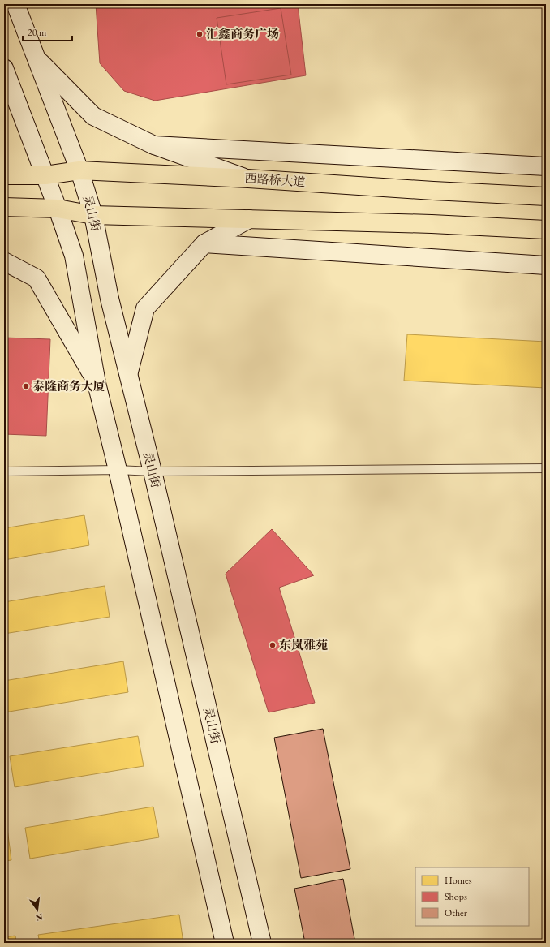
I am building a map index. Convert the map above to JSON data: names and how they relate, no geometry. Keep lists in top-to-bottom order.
{
  "streets": {
    "main road": ["西路桥大道", "灵山街"]
  },
  "crossings": [
    ["西路桥大道", "灵山街"]
  ],
  "places": ["汇鑫商务广场", "泰隆商务大厦", "东岚雅苑"],
  "legend": ["Homes", "Shops", "Other"],
  "scale_bar": "20 m",
  "north": "bottom"
}
